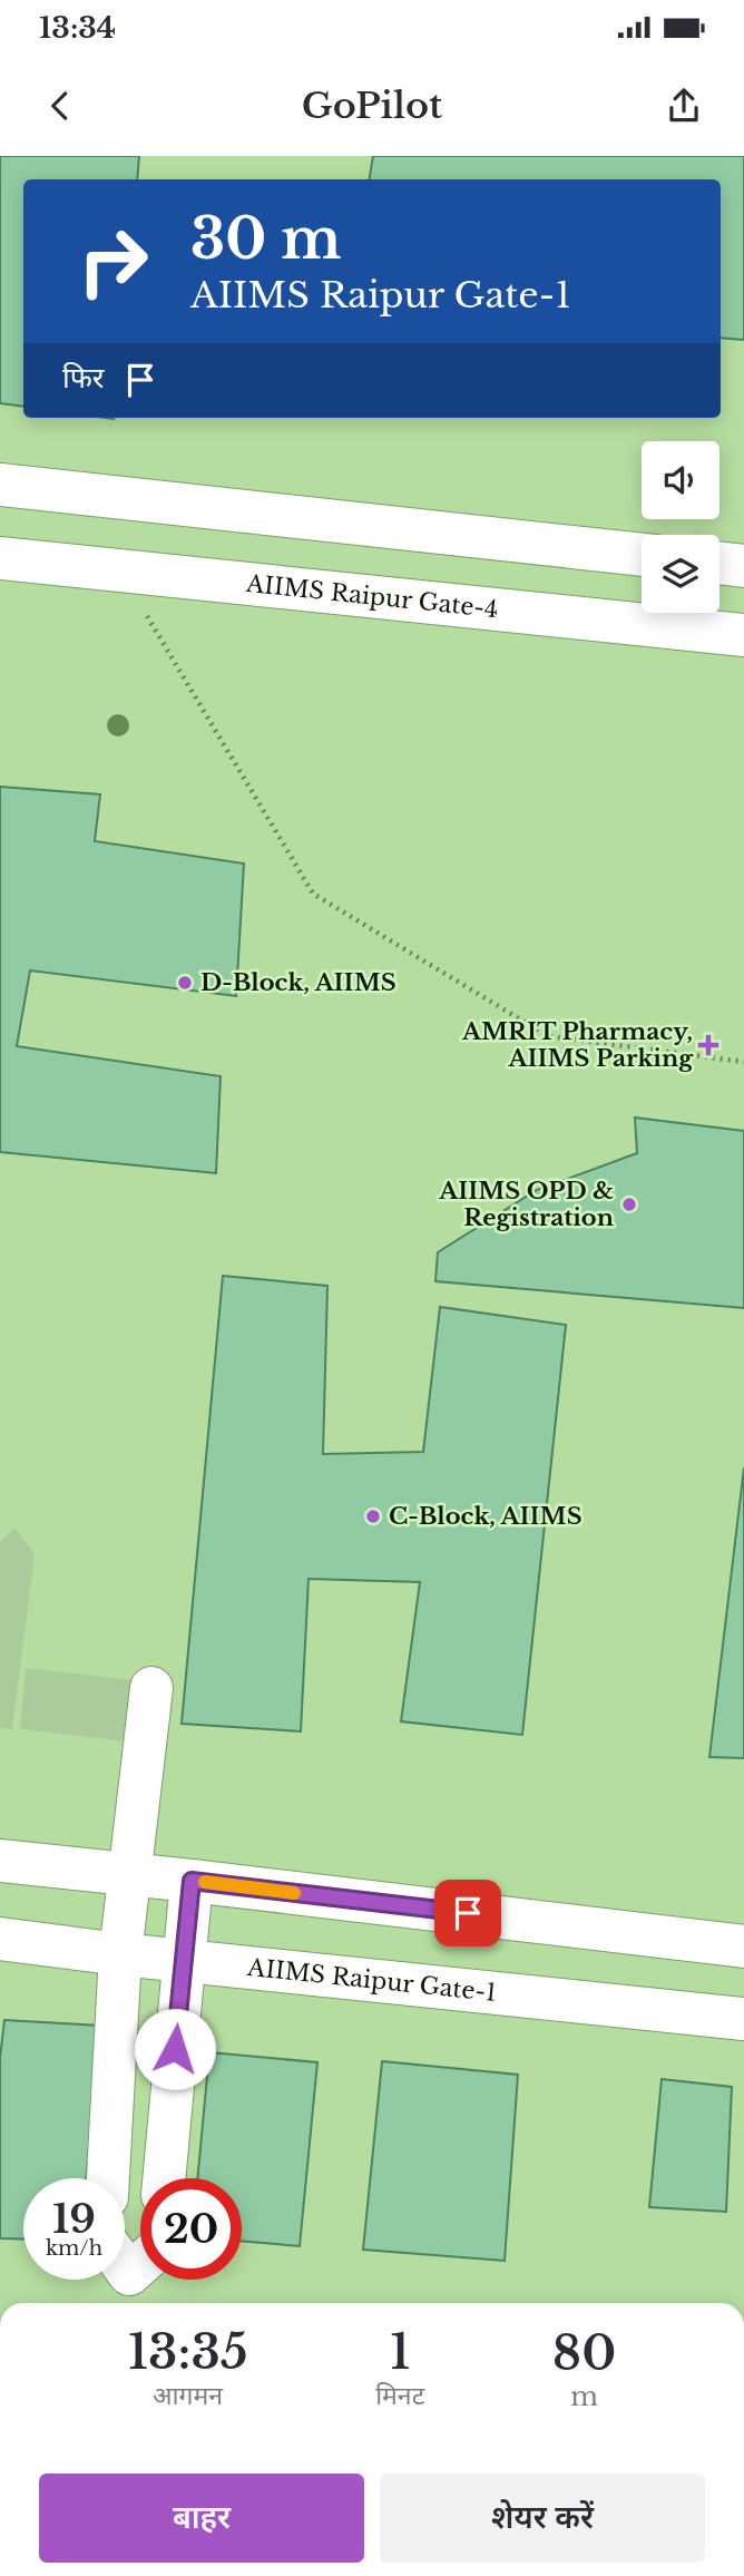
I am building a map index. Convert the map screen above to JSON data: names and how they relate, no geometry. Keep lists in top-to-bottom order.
{
  "streets": {
    "street": ["AIIMS Raipur Gate-4", "AIIMS Raipur Gate-1"]
  },
  "places": {
    "other": ["D-Block, AIIMS", "AIIMS OPD & Registration", "C-Block, AIIMS"],
    "health": ["AMRIT Pharmacy, AIIMS Parking"]
  },
  "page": {
    "status": "13:34",
    "header": "GoPilot",
    "turn": ["30 m", "AIIMS Raipur Gate-1"],
    "then": "फिर",
    "speed": "19 km/h",
    "limit": "20",
    "eta": [
      "13:35",
      "आगमन",
      "1",
      "मिनट",
      "80",
      "m"
    ],
    "buttons": ["बाहर", "शेयर करें"]
  }
}
